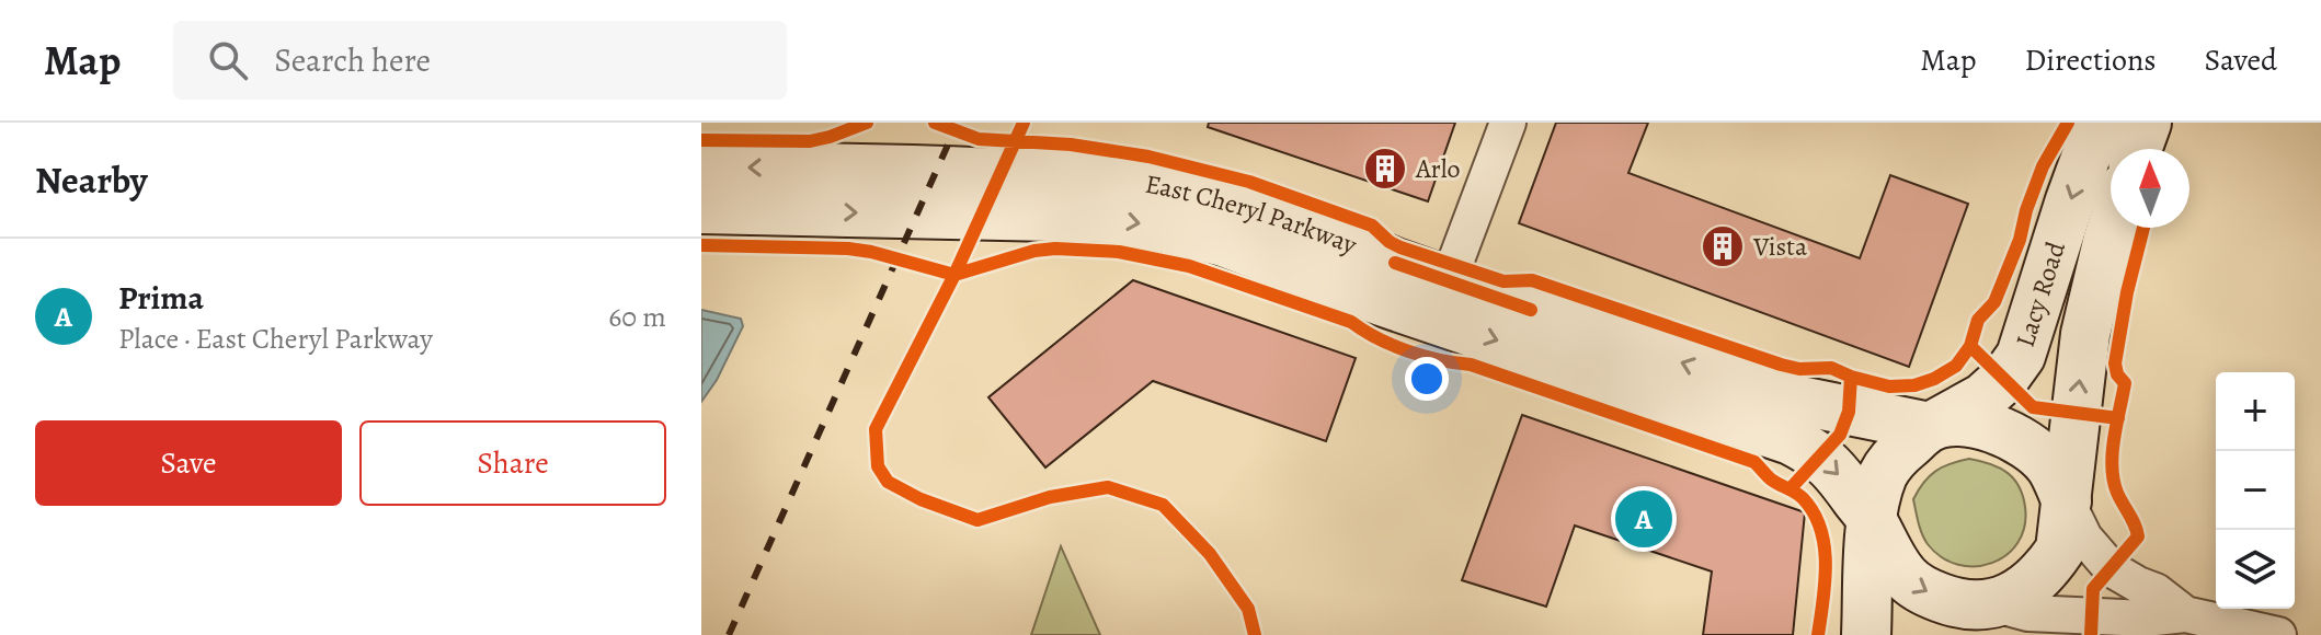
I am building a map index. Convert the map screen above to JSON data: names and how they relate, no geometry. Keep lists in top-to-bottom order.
{
  "streets": {
    "street": ["East Cheryl Parkway", "Lacy Road"]
  },
  "crossings": [
    ["East Cheryl Parkway", "Lacy Road"]
  ],
  "places": {
    "building": ["Arlo", "Vista"]
  },
  "north": "top",
  "page": {
    "header": "Map",
    "search": "Search here",
    "nav": ["Map", "Directions", "Saved"],
    "heading": "Nearby",
    "list": [
      {
        "mark": "A",
        "name": "Prima",
        "note": "Place · East Cheryl Parkway",
        "value": "60 m"
      }
    ],
    "map_buttons": ["+", "−"],
    "buttons": ["Save", "Share"],
    "pins": "A"
  }
}
